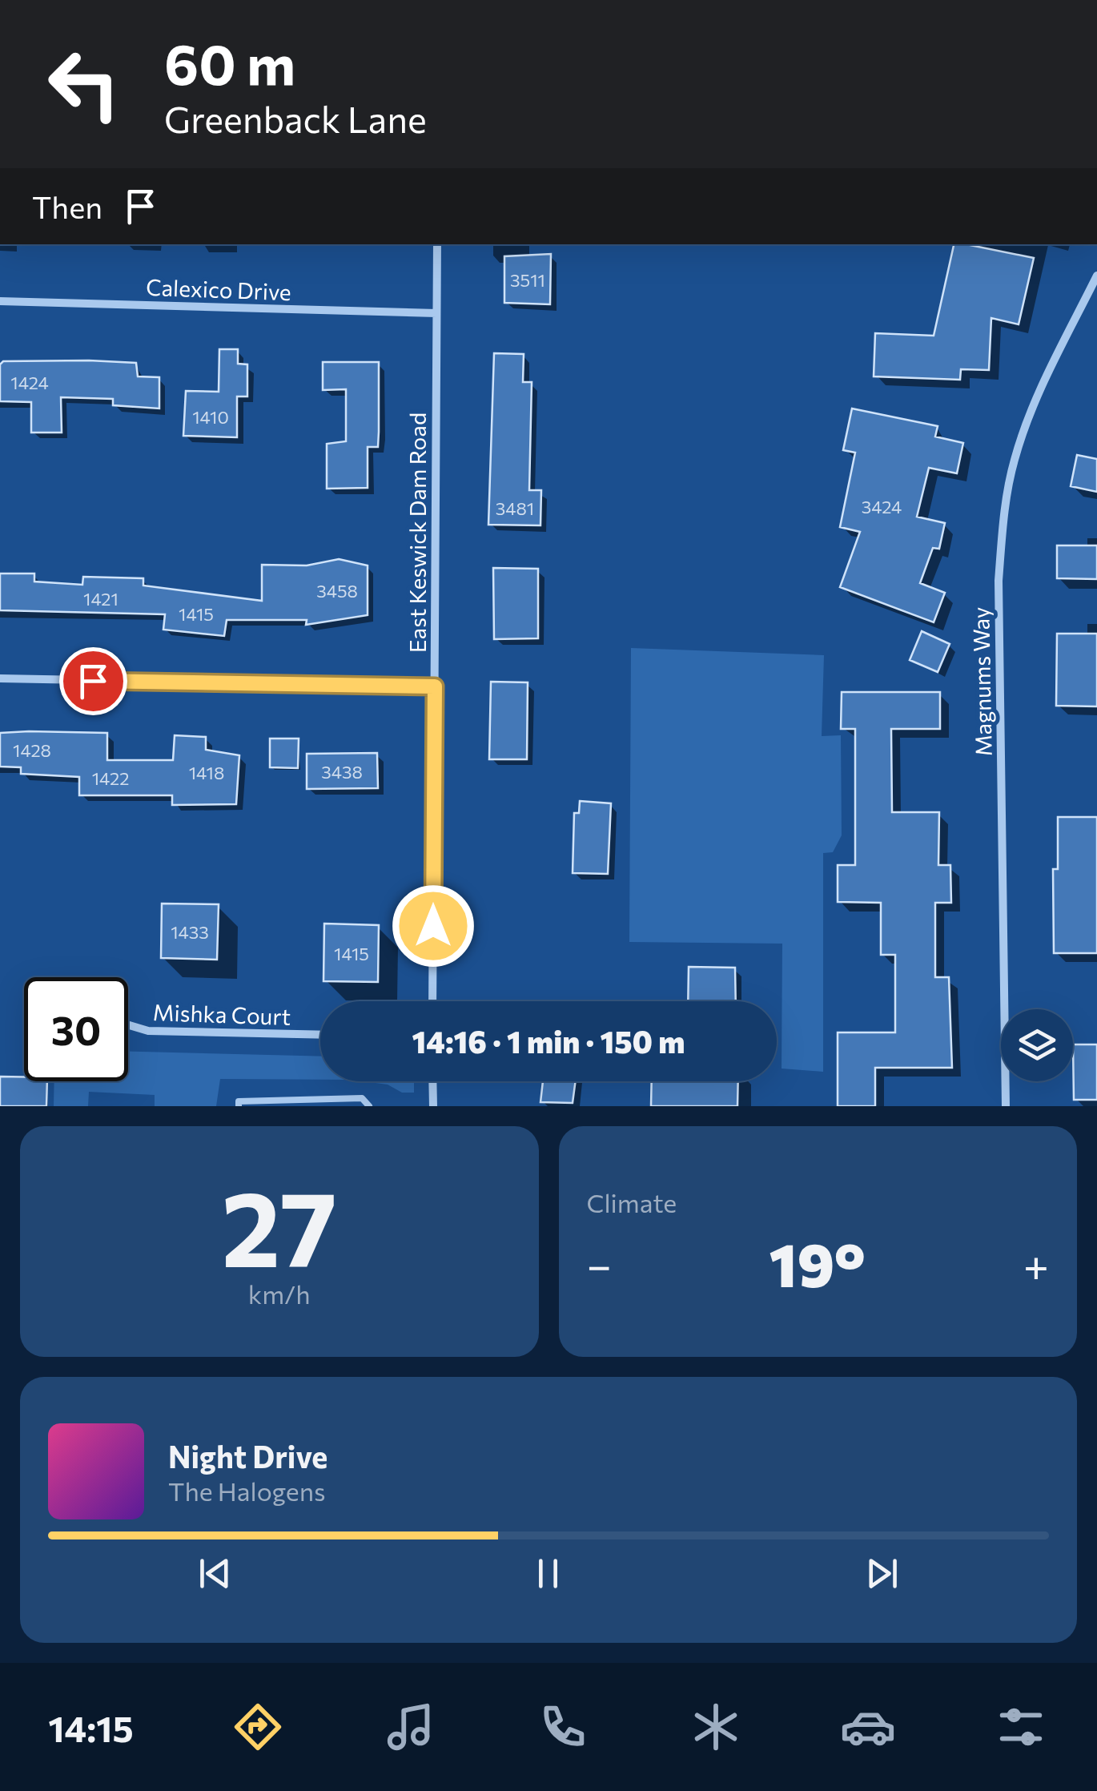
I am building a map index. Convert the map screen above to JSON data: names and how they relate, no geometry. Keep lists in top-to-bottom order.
{
  "streets": {
    "street": [
      "Calexico Drive",
      "East Keswick Dam Road",
      "Magnums Way",
      "Mishka Court"
    ]
  },
  "crossings": [
    ["Calexico Drive", "East Keswick Dam Road"]
  ],
  "house_numbers": [
    "3511",
    "1424",
    "1410",
    "3424",
    "3481",
    "3458",
    "1421",
    "1415",
    "1428",
    "3438",
    "1418",
    "1422",
    "1433",
    "1415"
  ],
  "page": {
    "turn": ["60 m", "Greenback Lane"],
    "then": "Then",
    "limit": "30",
    "trip": "14:16 · 1 min · 150 m",
    "tile": [
      ["27", "km/h"],
      "Climate"
    ],
    "heat": ["−", "19°", "+"],
    "song": ["Night Drive", "The Halogens"],
    "tabs": "14:15"
  }
}
